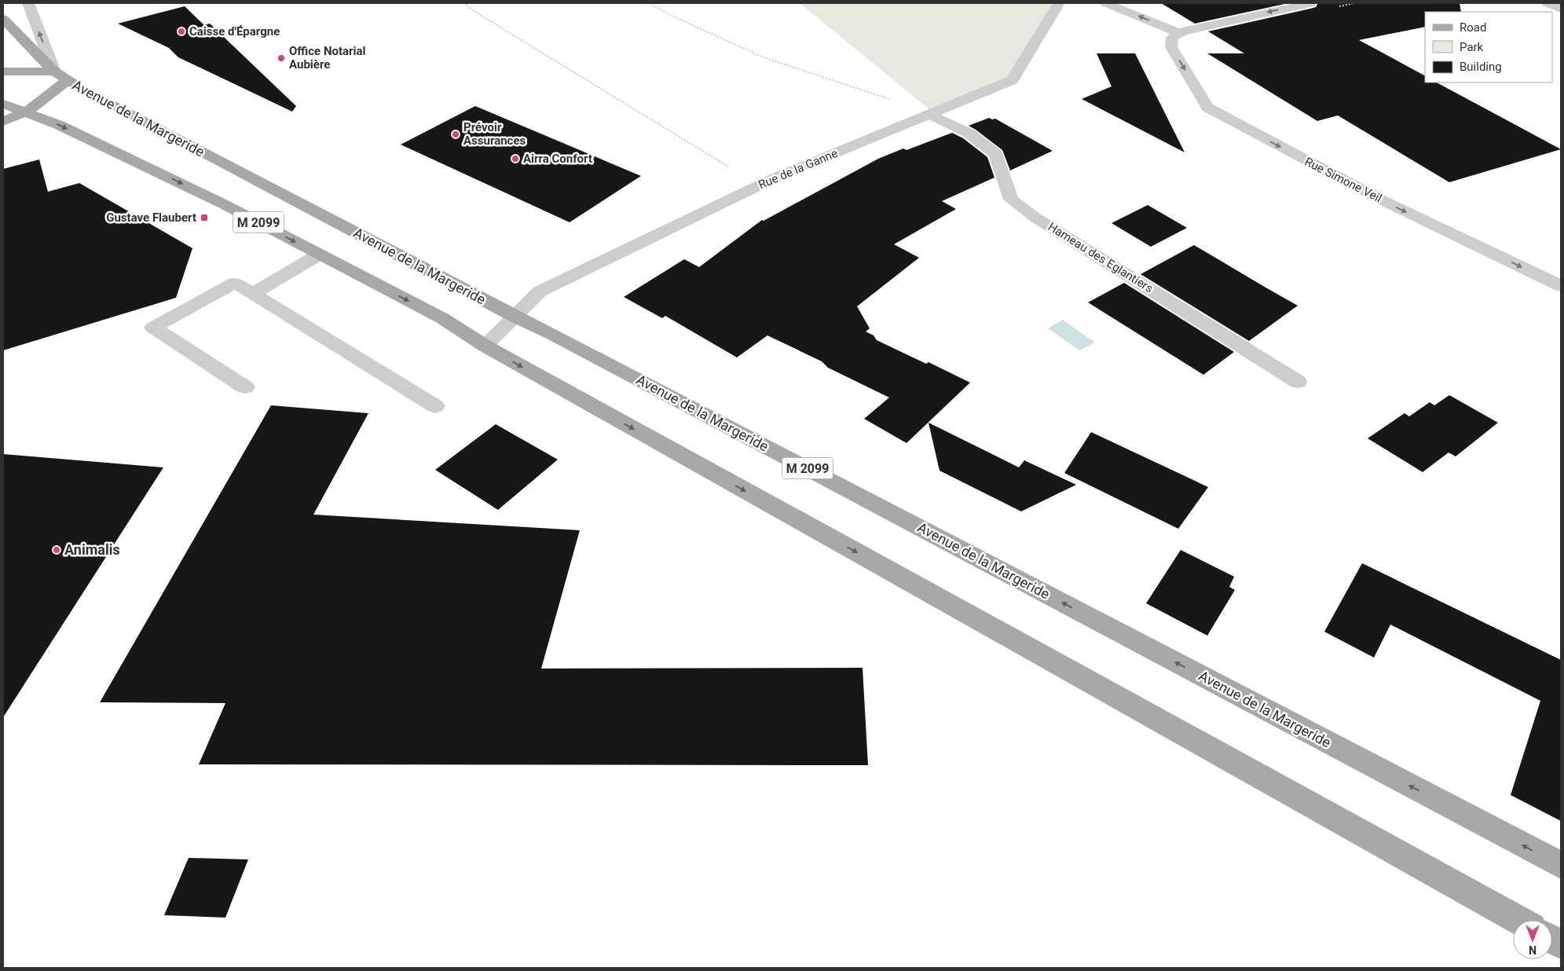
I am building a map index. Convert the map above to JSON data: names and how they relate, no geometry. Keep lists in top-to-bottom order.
{
  "streets": {
    "main road": ["Avenue de la Margeride", "M 2099"],
    "street": ["Rue de la Ganne", "Rue Simone Veil", "Hameau des Eglantiers"]
  },
  "crossings": [
    ["Avenue de la Margeride", "Rue de la Ganne"],
    ["Rue de la Ganne", "M 2099"],
    ["Rue de la Ganne", "Hameau des Eglantiers"]
  ],
  "one_way": ["Rue Simone Veil"],
  "places": {
    "other": [
      "Caisse d'Épargne",
      "Office Notarial Aubière",
      "Prévoir Assurances",
      "Airra Confort",
      "Animalis"
    ],
    "transit": ["Gustave Flaubert"]
  },
  "legend": ["Road", "Park", "Building"],
  "north": "bottom"
}
